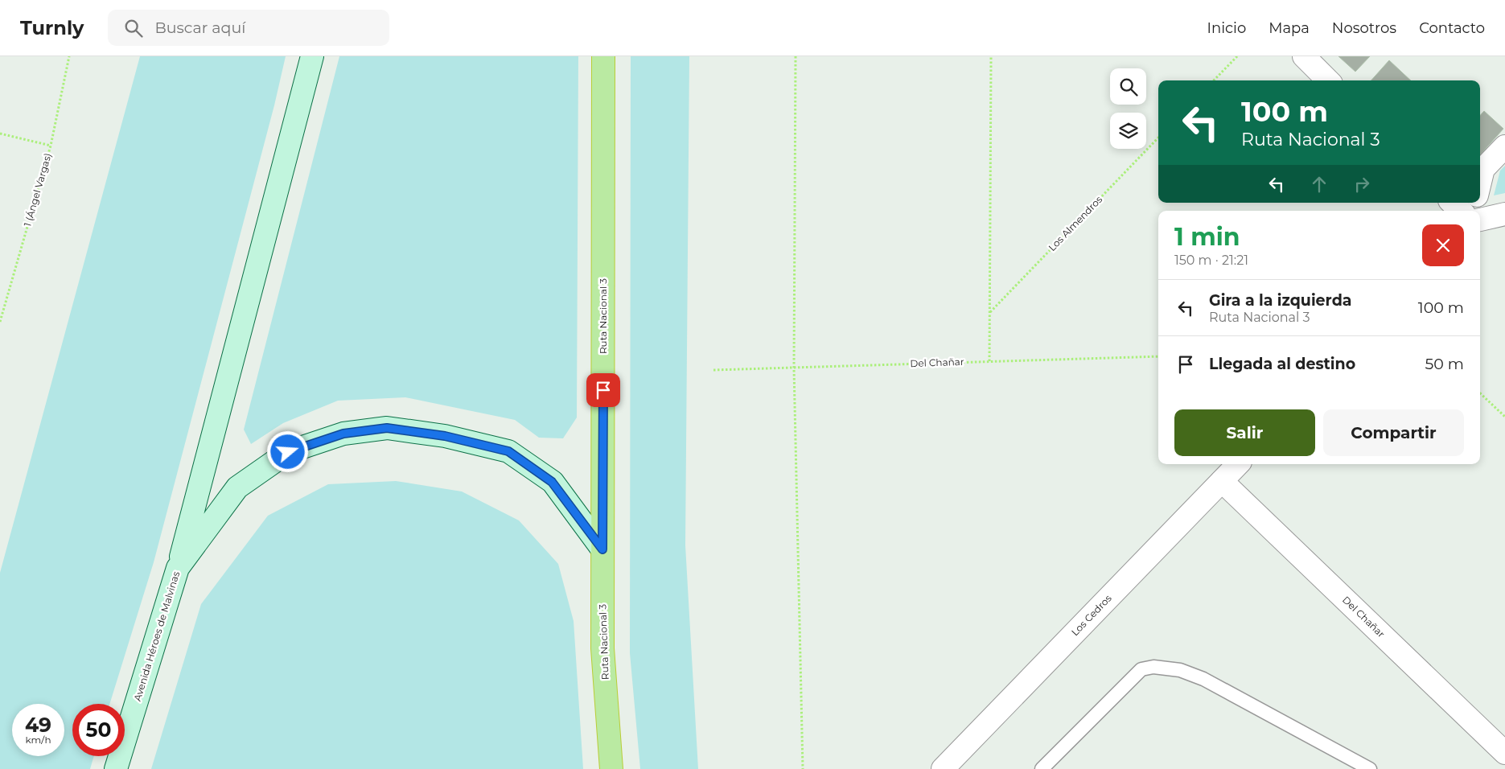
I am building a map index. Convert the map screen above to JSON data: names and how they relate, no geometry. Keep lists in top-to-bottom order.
{
  "streets": {
    "highway": ["Ruta Nacional 3"],
    "main road": ["Avenida Héroes de Malvinas"],
    "street": ["Del Chañar", "Los Cedros"],
    "path": ["1 (Ángel Vargas)", "Los Almendros"]
  },
  "crossings": [
    ["Ruta Nacional 3", "Avenida Héroes de Malvinas"],
    ["Del Chañar", "Los Cedros"]
  ],
  "page": {
    "header": "Turnly",
    "search": "Buscar aquí",
    "nav": [
      "Inicio",
      "Mapa",
      "Nosotros",
      "Contacto"
    ],
    "turn": ["100 m", "Ruta Nacional 3"],
    "heading": ["1 min", "150 m · 21:21"],
    "list": [
      {
        "name": "Gira a la izquierda",
        "note": "Ruta Nacional 3",
        "value": "100 m"
      },
      {
        "name": "Llegada al destino",
        "value": "50 m"
      }
    ],
    "buttons": ["Salir", "Compartir"],
    "speed": "49 km/h",
    "limit": "50"
  }
}
